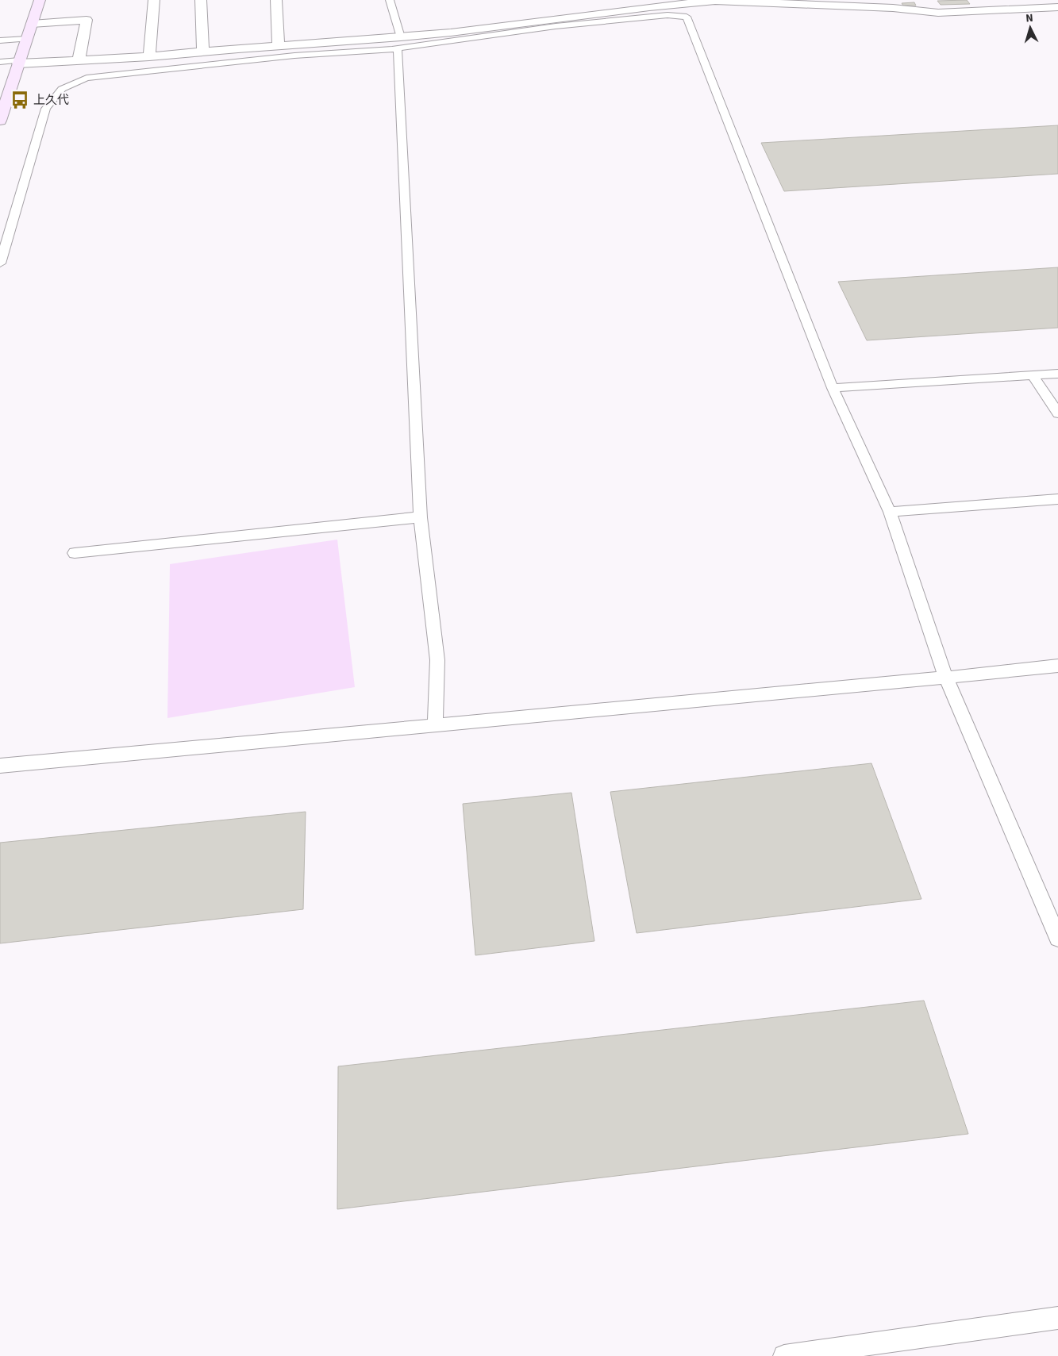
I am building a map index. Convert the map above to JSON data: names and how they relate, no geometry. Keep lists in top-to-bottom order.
{
  "places": {
    "bus stop": ["上久代"]
  },
  "north": "top"
}
